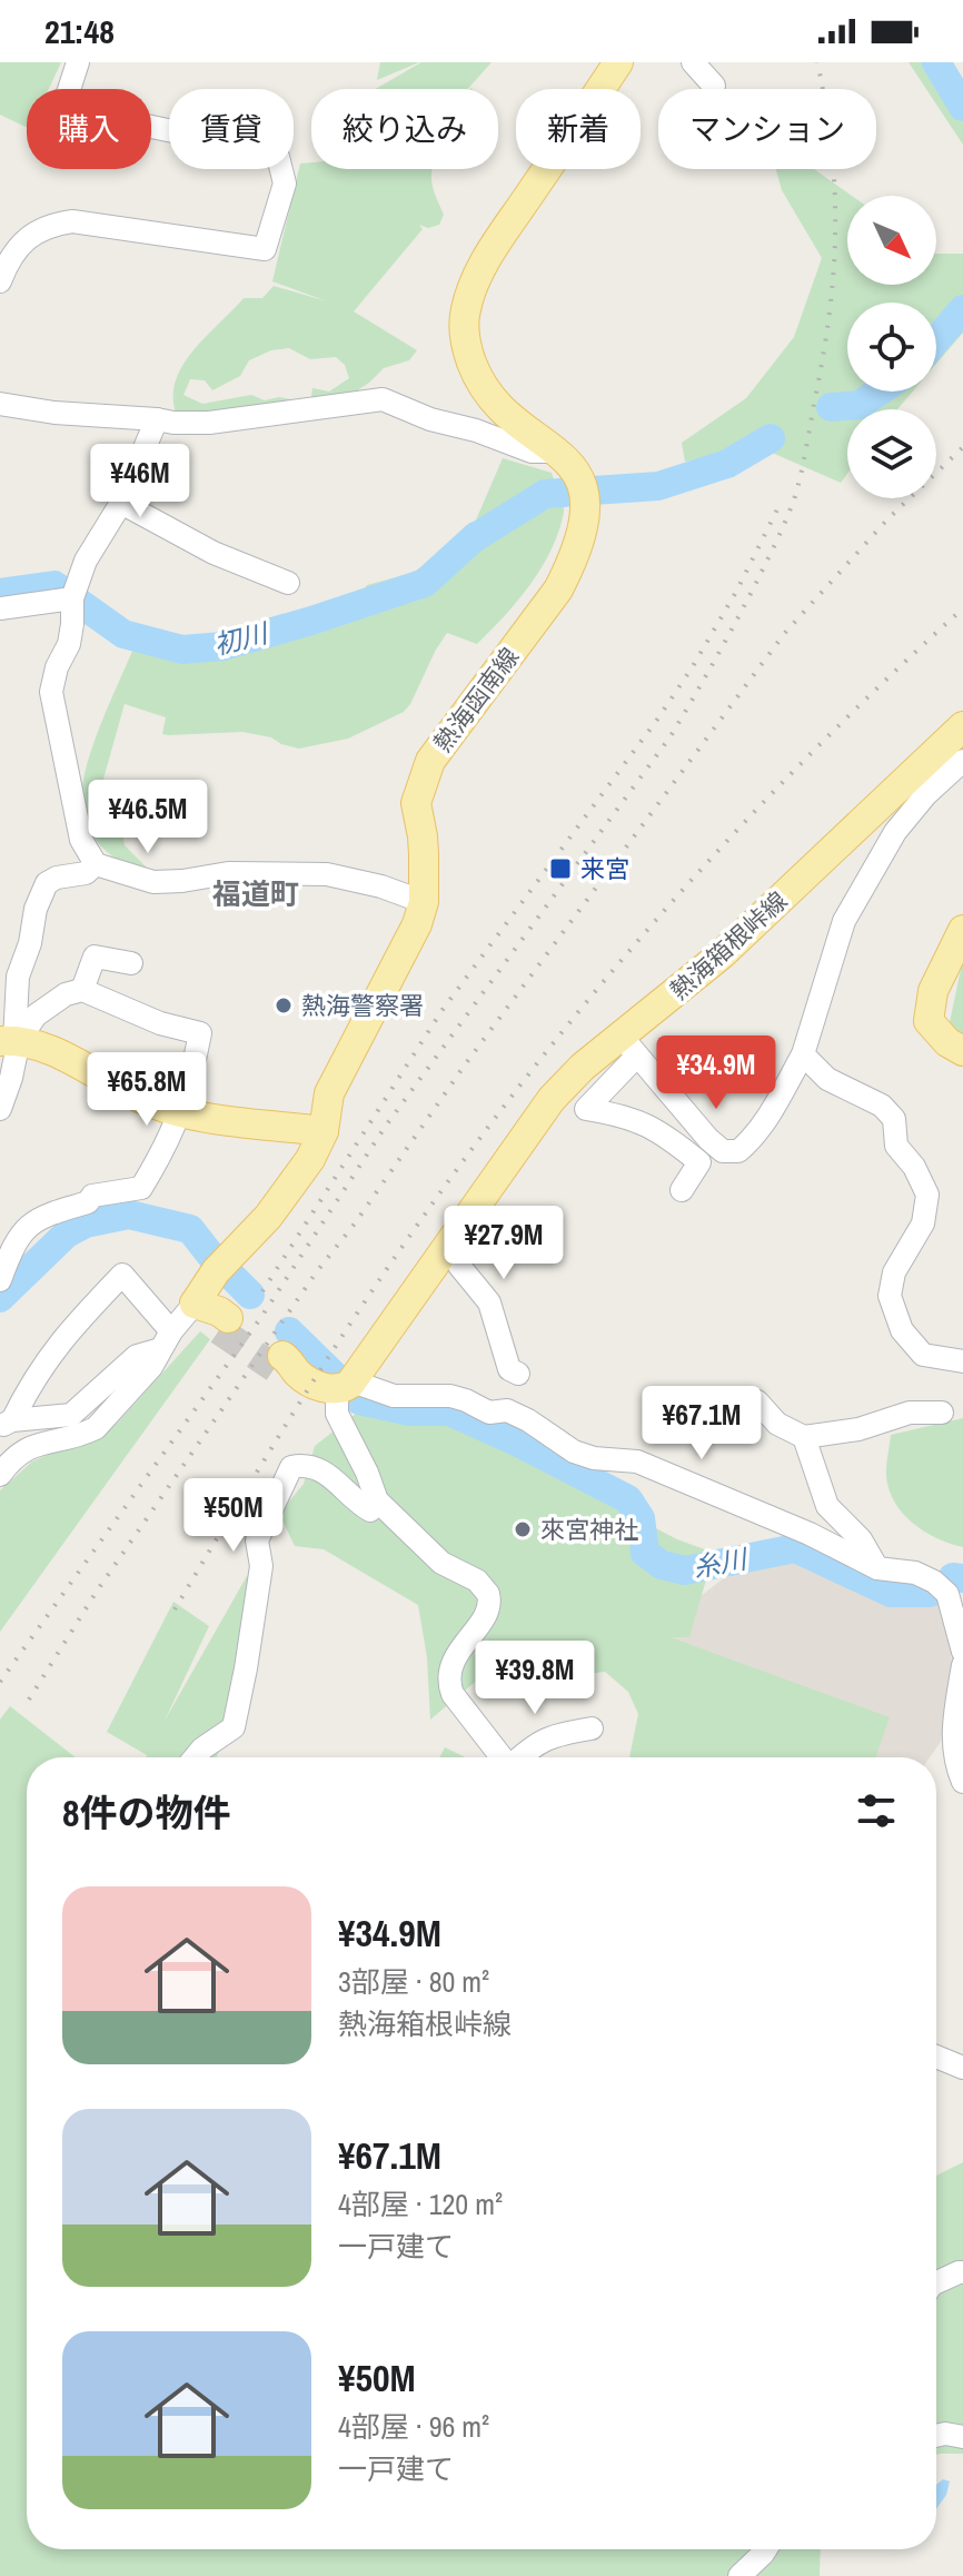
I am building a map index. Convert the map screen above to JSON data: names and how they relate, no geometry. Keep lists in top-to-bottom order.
{
  "streets": {
    "main road": ["熱海函南線", "熱海箱根峠線"]
  },
  "districts": ["福道町"],
  "water": ["初川", "糸川"],
  "places": {
    "transit": ["来宮"],
    "other": ["熱海警察署", "來宮神社"]
  },
  "north": "bottom right",
  "page": {
    "status": "21:48",
    "chip": [
      "購入",
      "賃貸",
      "絞り込み",
      "新着",
      "マンション"
    ],
    "price": [
      "¥46M",
      "¥46.5M",
      "¥34.9M",
      "¥65.8M",
      "¥27.9M",
      "¥67.1M",
      "¥50M",
      "¥39.8M"
    ],
    "heading": "8件の物件",
    "list": [
      {
        "name": "¥34.9M",
        "note": "3部屋 · 80 m² · 熱海箱根峠線"
      },
      {
        "name": "¥67.1M",
        "note": "4部屋 · 120 m² · 一戸建て"
      },
      {
        "name": "¥50M",
        "note": "4部屋 · 96 m² · 一戸建て"
      }
    ]
  }
}
